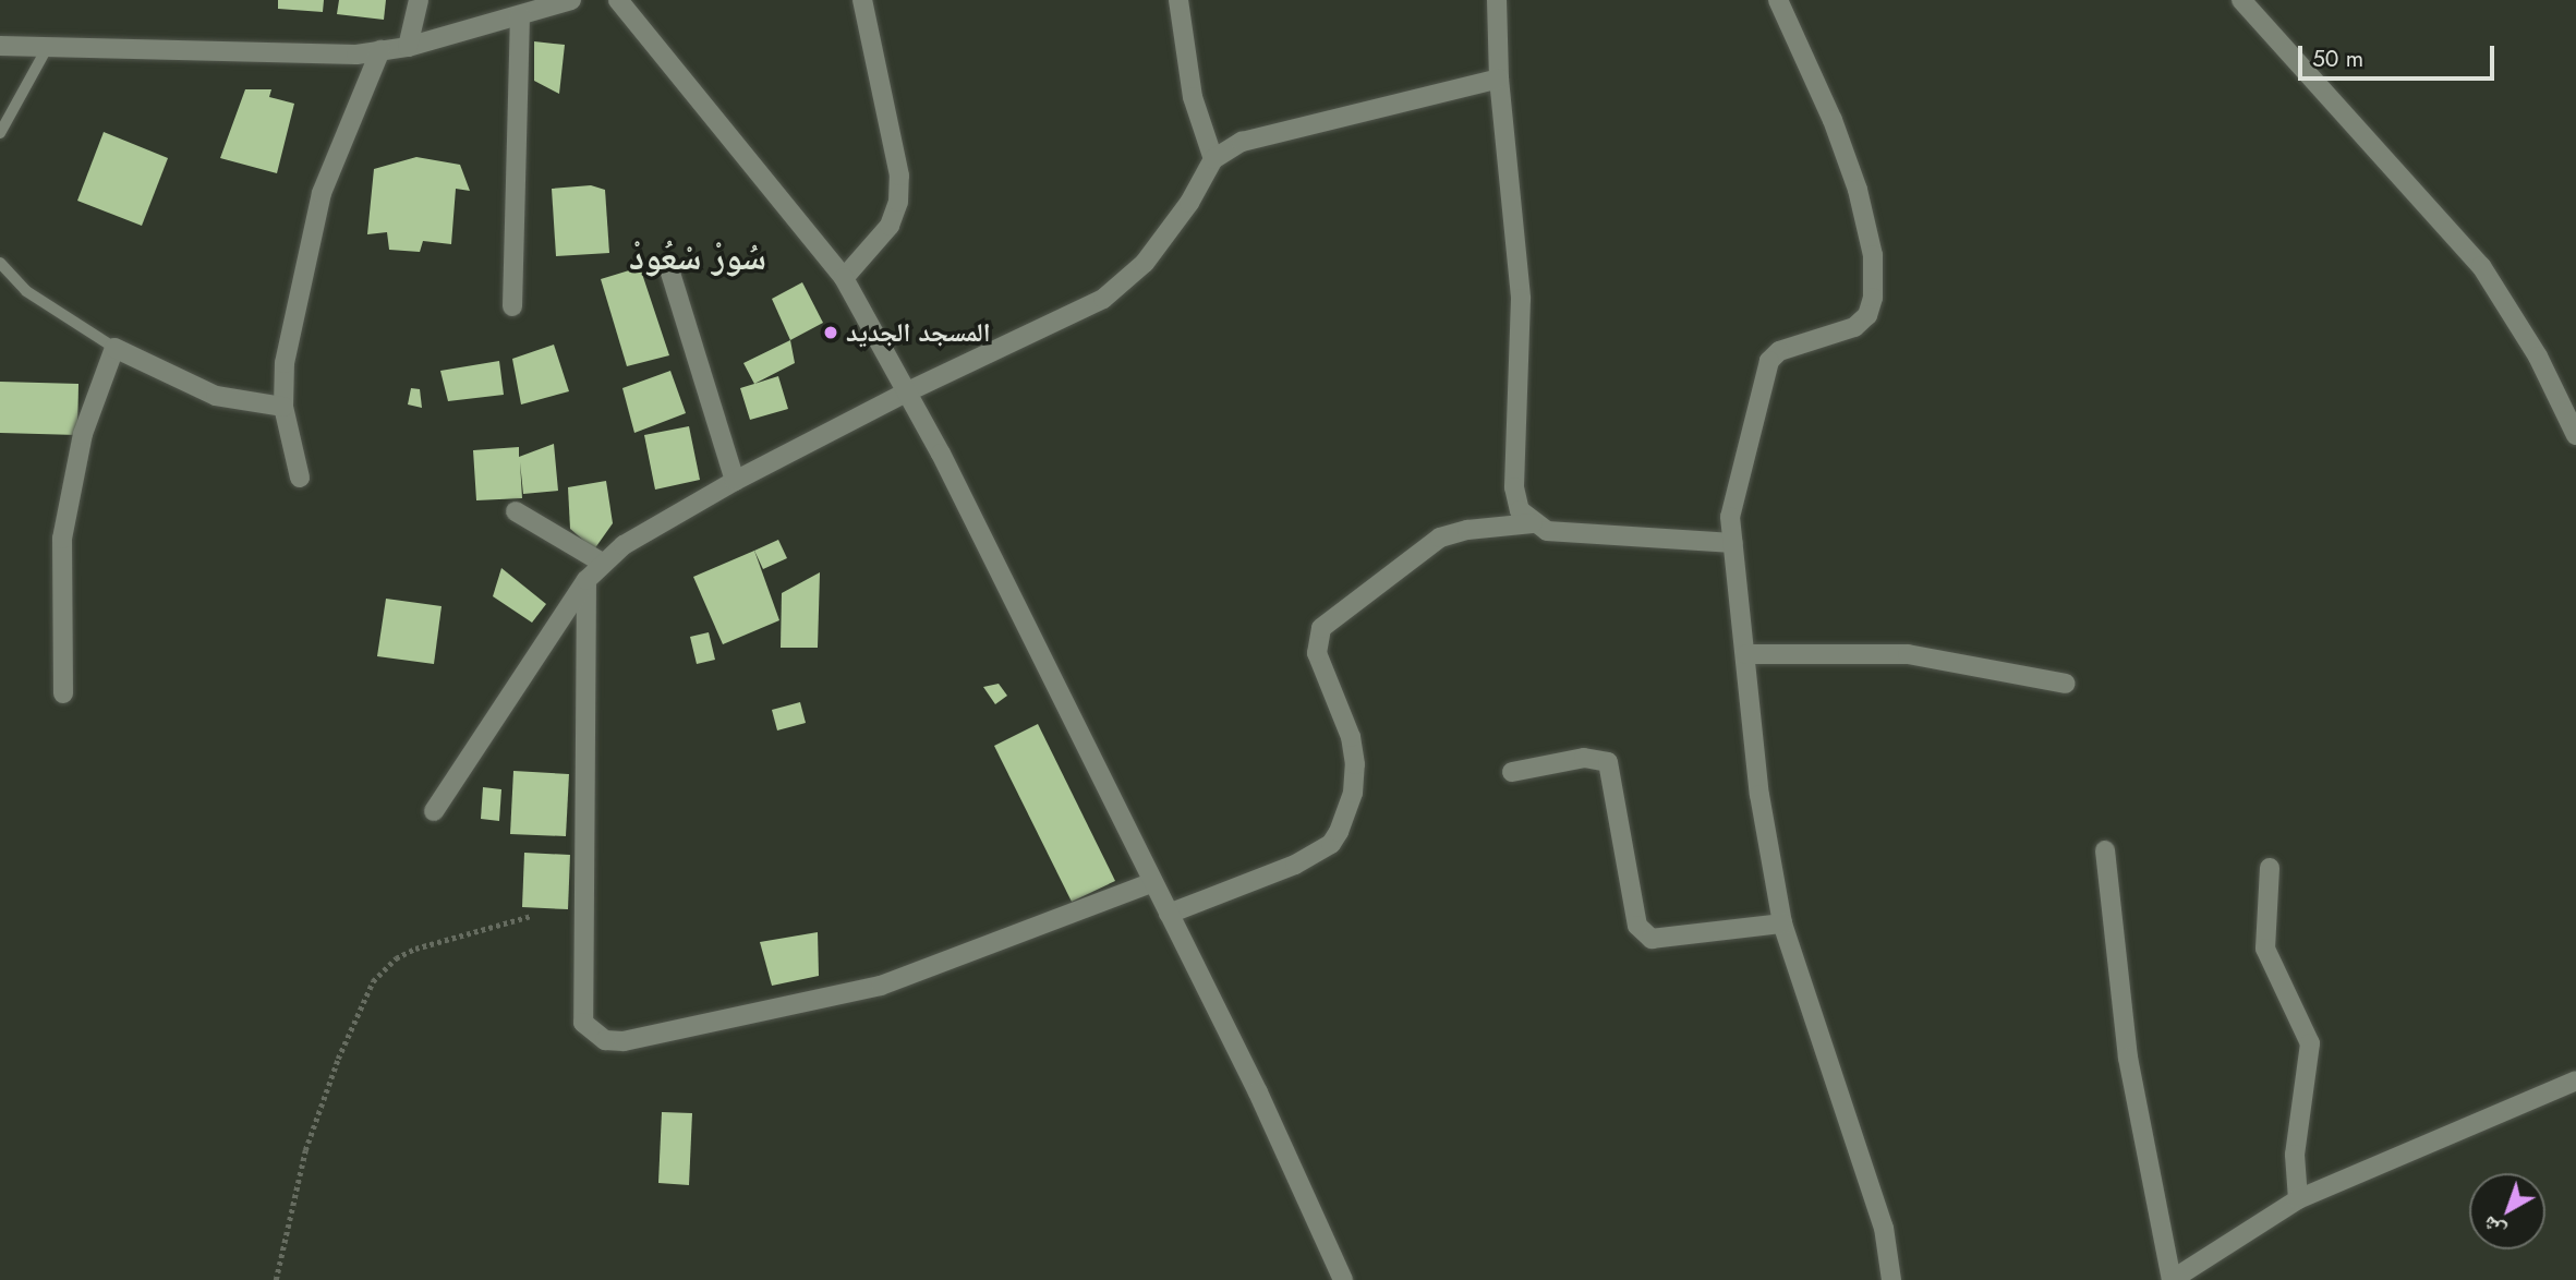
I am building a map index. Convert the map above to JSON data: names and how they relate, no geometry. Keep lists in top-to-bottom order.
{
  "districts": ["سُورْ سْعُودْ"],
  "places": ["المسجد الجديد"],
  "scale_bar": "50 m",
  "north": "bottom left"
}
